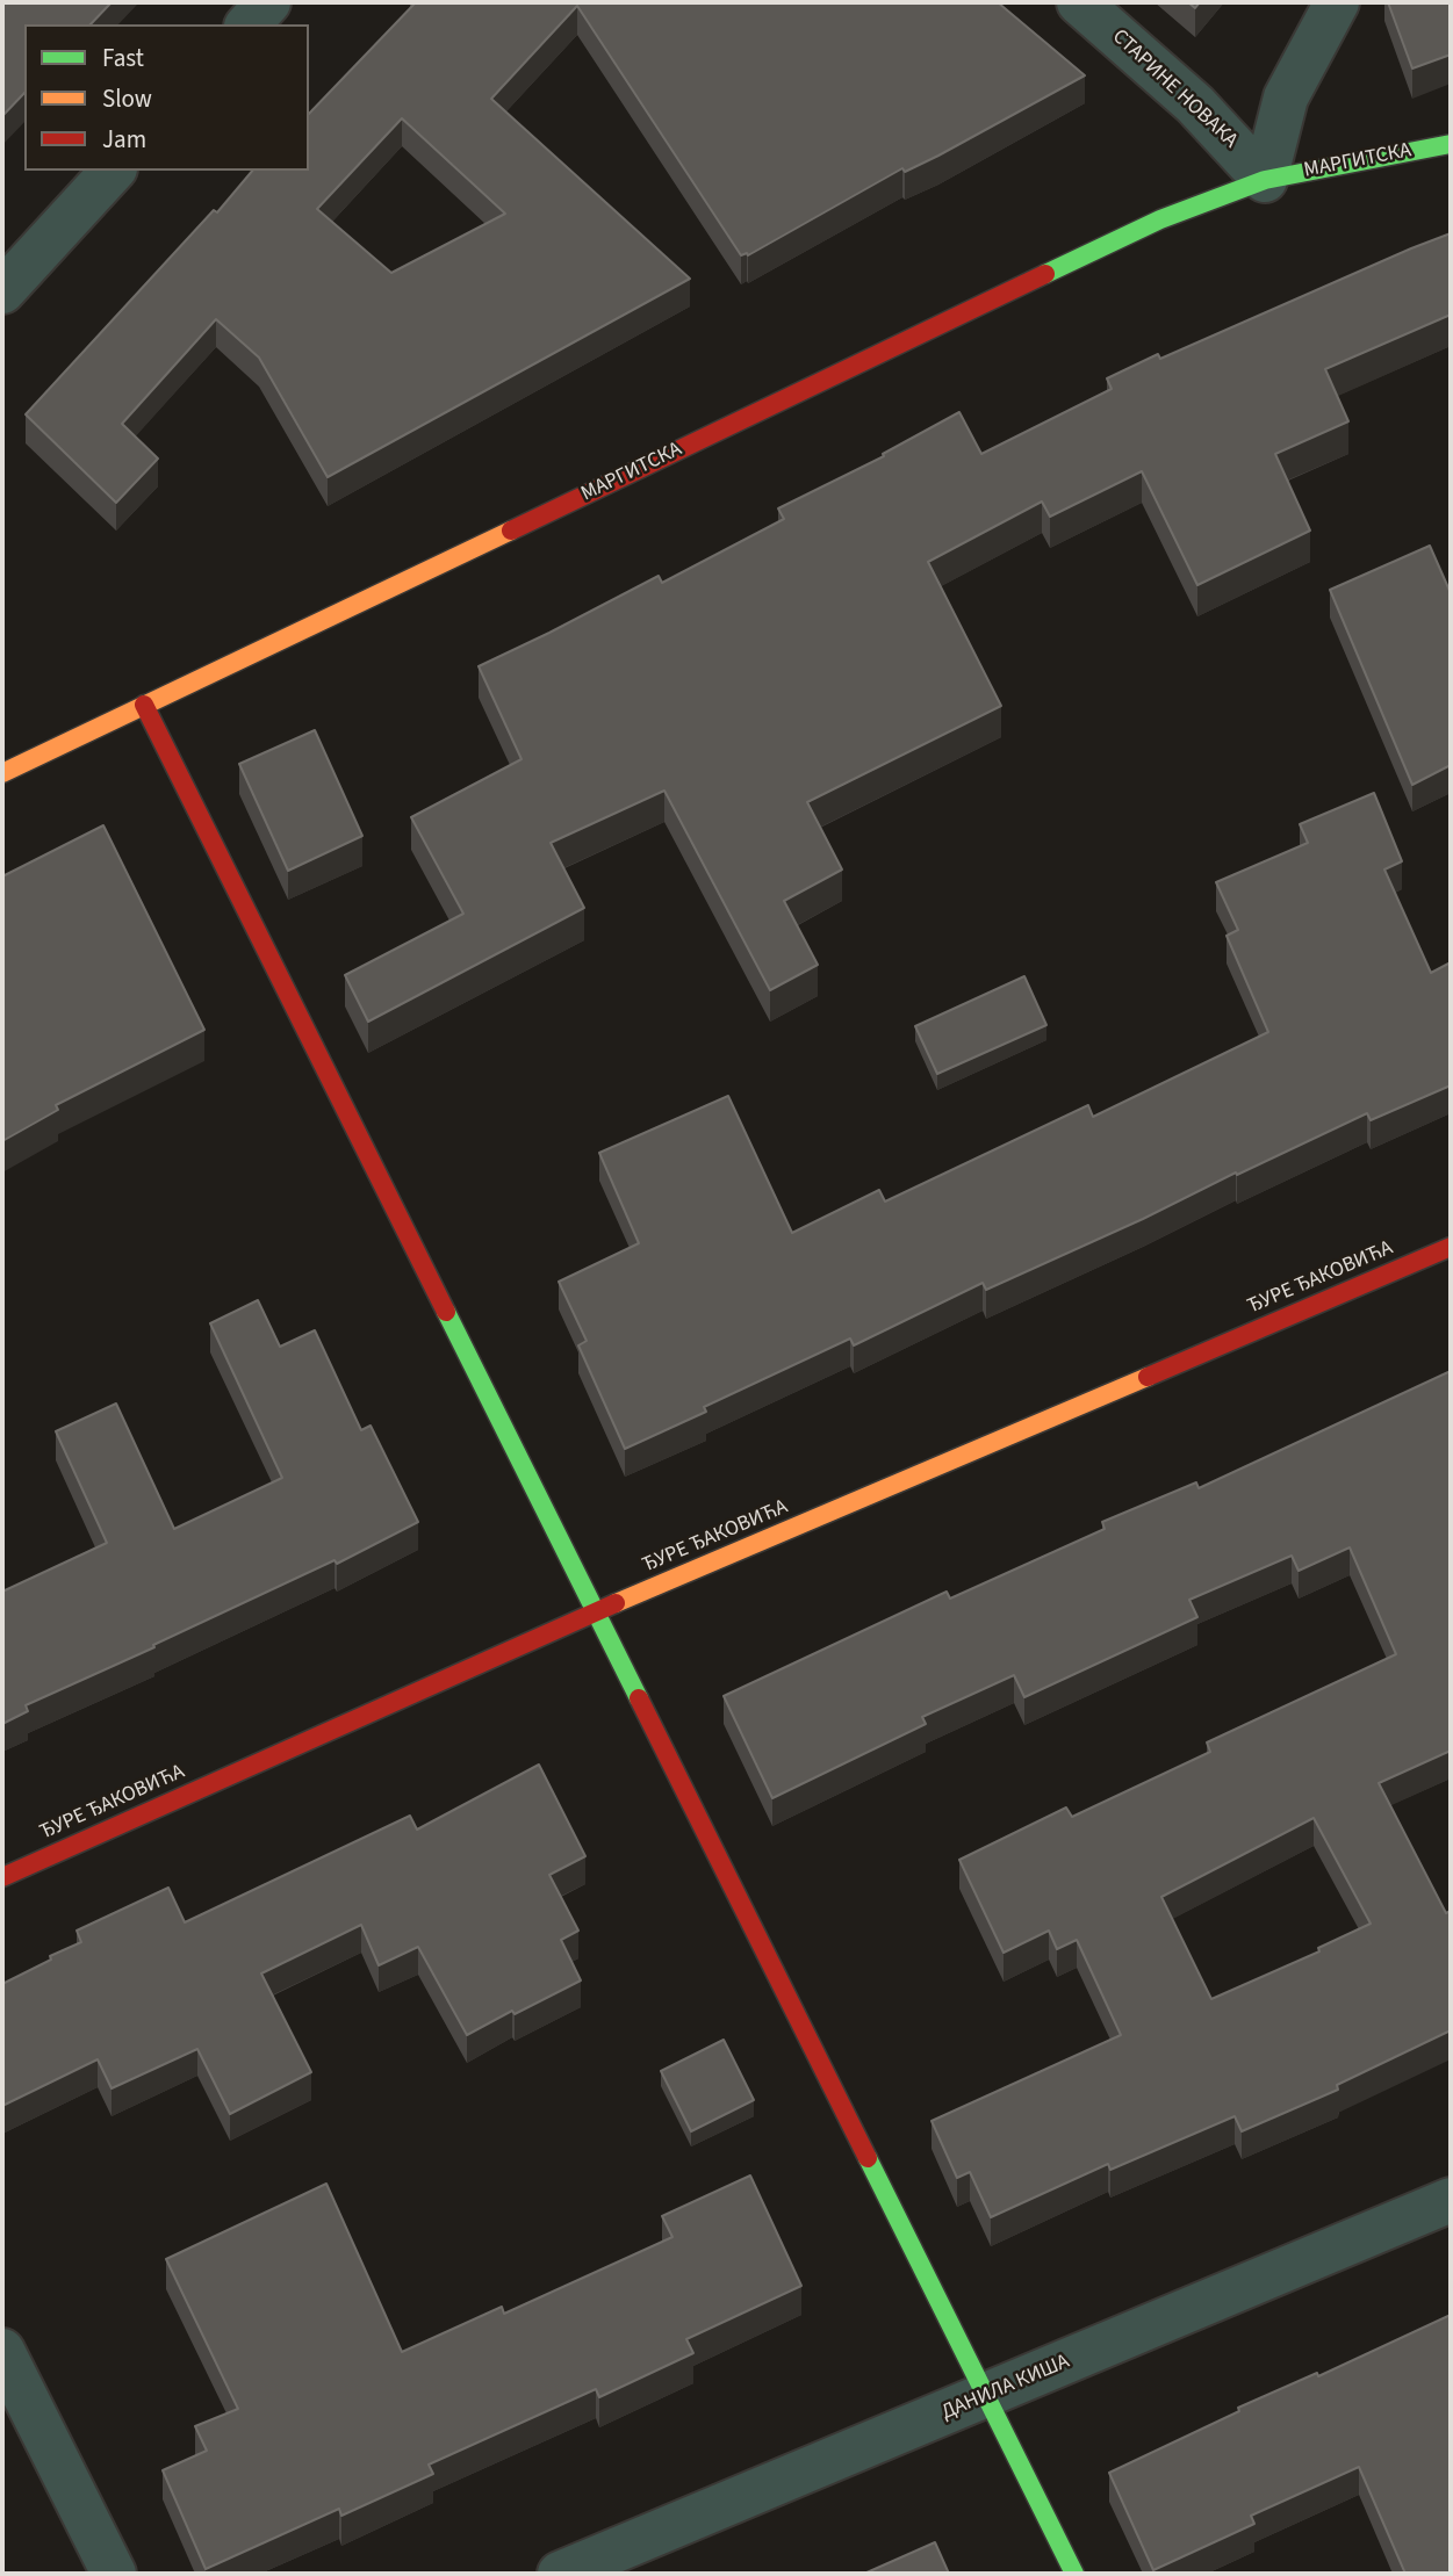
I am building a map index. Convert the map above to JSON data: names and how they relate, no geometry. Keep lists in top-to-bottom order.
{
  "streets": {
    "street": [
      "СТАРИНЕ НОВАКА",
      "МАРГИТСКА",
      "ЂУРЕ ЂАКОВИЋА",
      "ДАНИЛА КИША"
    ]
  },
  "crossings": [
    ["СТАРИНЕ НОВАКА", "МАРГИТСКА"]
  ],
  "legend": ["Fast", "Slow", "Jam"]
}
